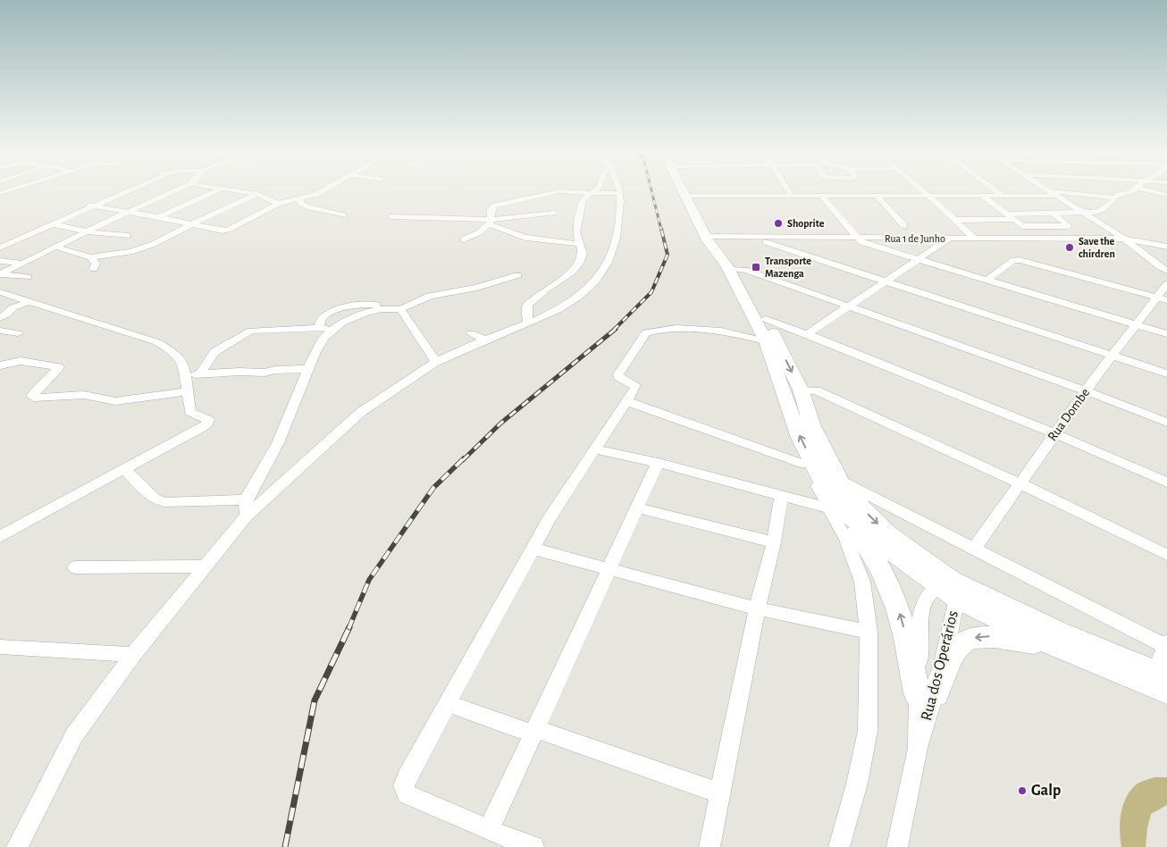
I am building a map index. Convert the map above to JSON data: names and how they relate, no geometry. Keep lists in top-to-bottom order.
{
  "streets": {
    "street": ["Rua 1 de Junho", "Rua Dombe", "Rua dos Operários"]
  },
  "places": {
    "other": ["Shoprite", "Save the chirdren", "Galp"],
    "transit": ["Transporte Mazenga"]
  }
}
